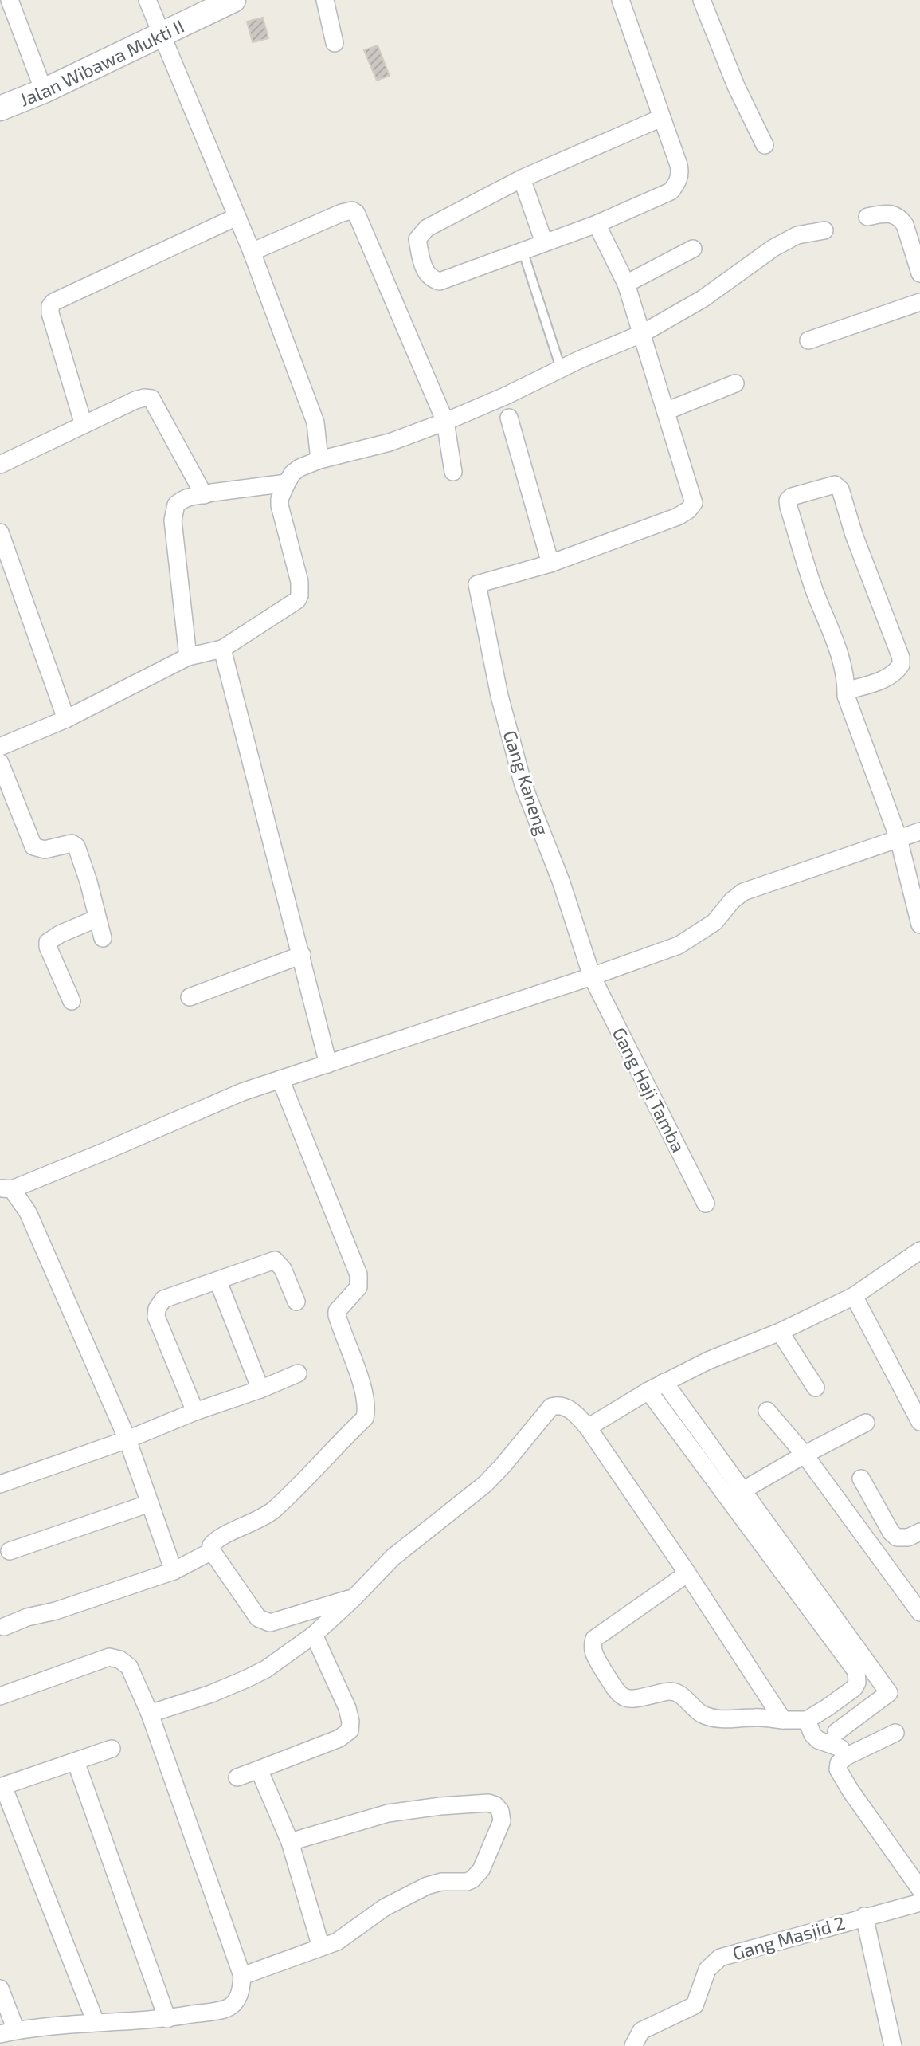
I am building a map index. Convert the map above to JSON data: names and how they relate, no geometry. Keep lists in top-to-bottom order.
{
  "streets": {
    "main road": ["Jalan Wibawa Mukti II"],
    "street": ["Gang Kaneng", "Gang Haji Tamba", "Gang Masjid 2"]
  },
  "crossings": [
    ["Gang Kaneng", "Gang Haji Tamba"]
  ]
}
